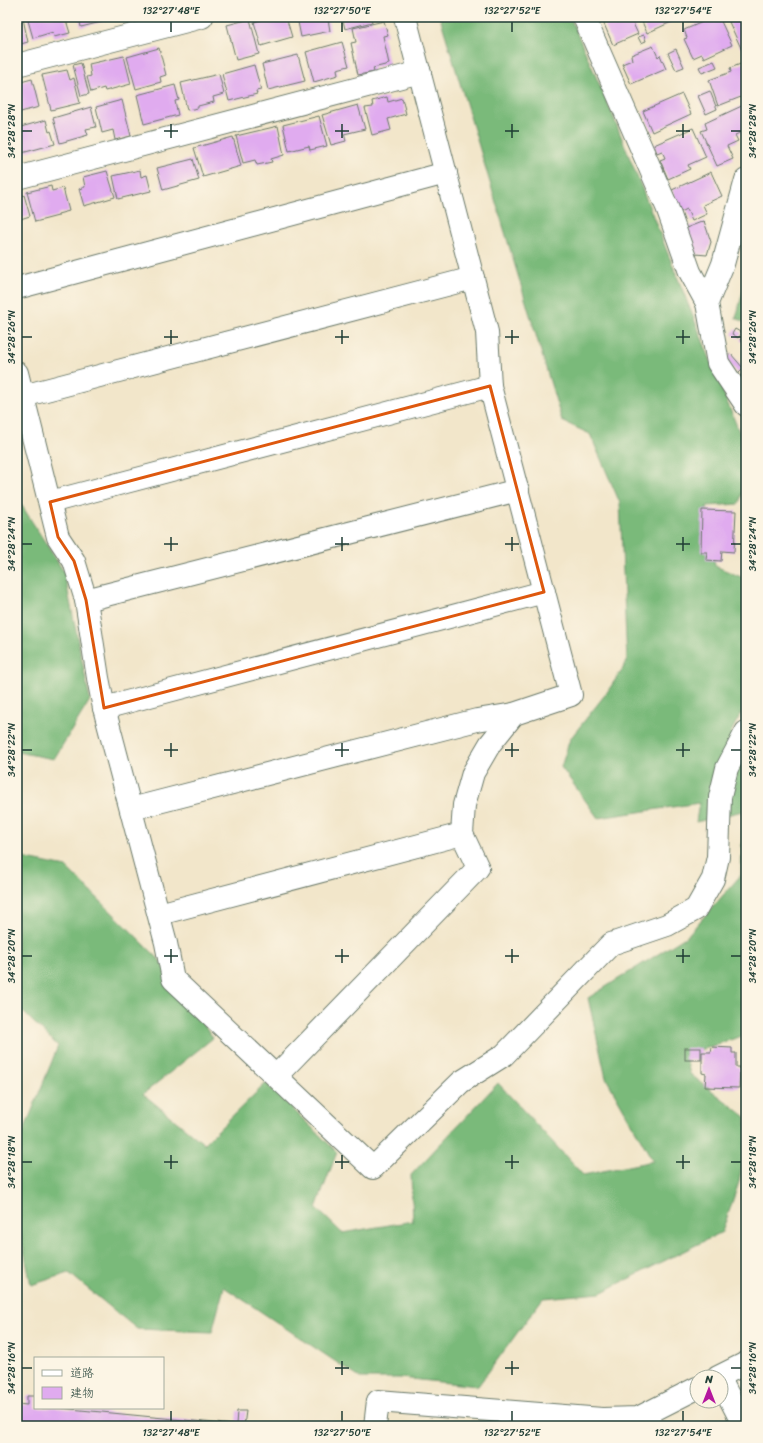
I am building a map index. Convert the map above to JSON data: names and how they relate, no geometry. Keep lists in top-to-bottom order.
{
  "legend": ["道路", "建物"],
  "north": "top",
  "coordinates": [
    "132°27'48\"E",
    "132°27'50\"E",
    "132°27'52\"E",
    "132°27'54\"E",
    "34°28'28\"N",
    "34°28'26\"N",
    "34°28'24\"N",
    "34°28'22\"N",
    "34°28'20\"N",
    "34°28'18\"N",
    "34°28'16\"N"
  ]
}
